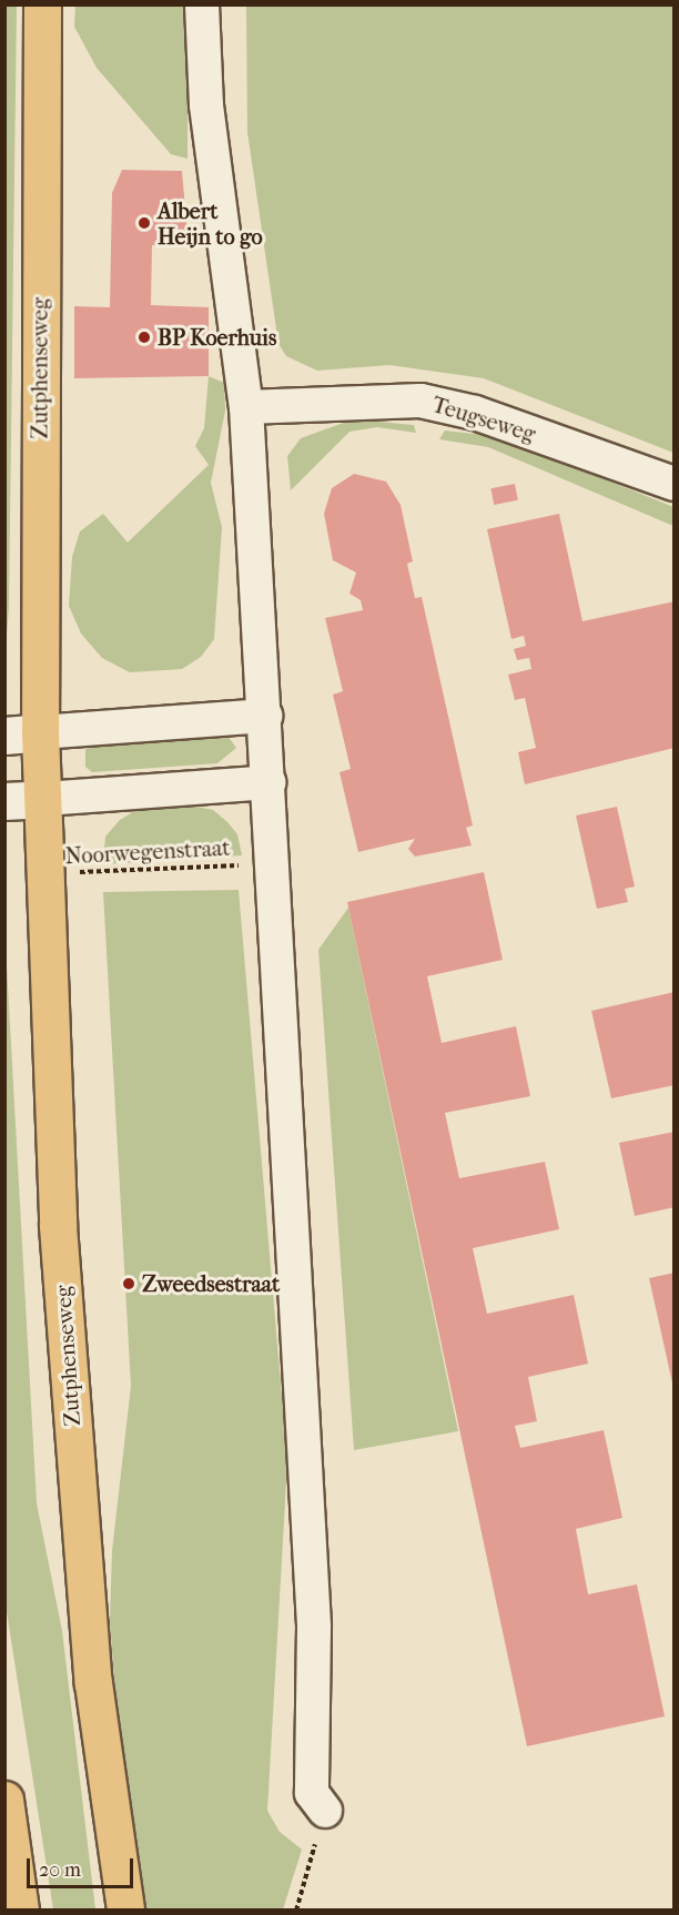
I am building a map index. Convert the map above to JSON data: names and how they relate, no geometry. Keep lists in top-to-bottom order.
{
  "streets": {
    "main road": ["Zutphenseweg"],
    "street": ["Teugseweg"],
    "path": ["Noorwegenstraat"]
  },
  "crossings": [
    ["Zutphenseweg", "Noorwegenstraat"]
  ],
  "places": ["Albert Heijn to go", "BP Koerhuis", "Zweedsestraat"],
  "scale_bar": "20 m"
}
